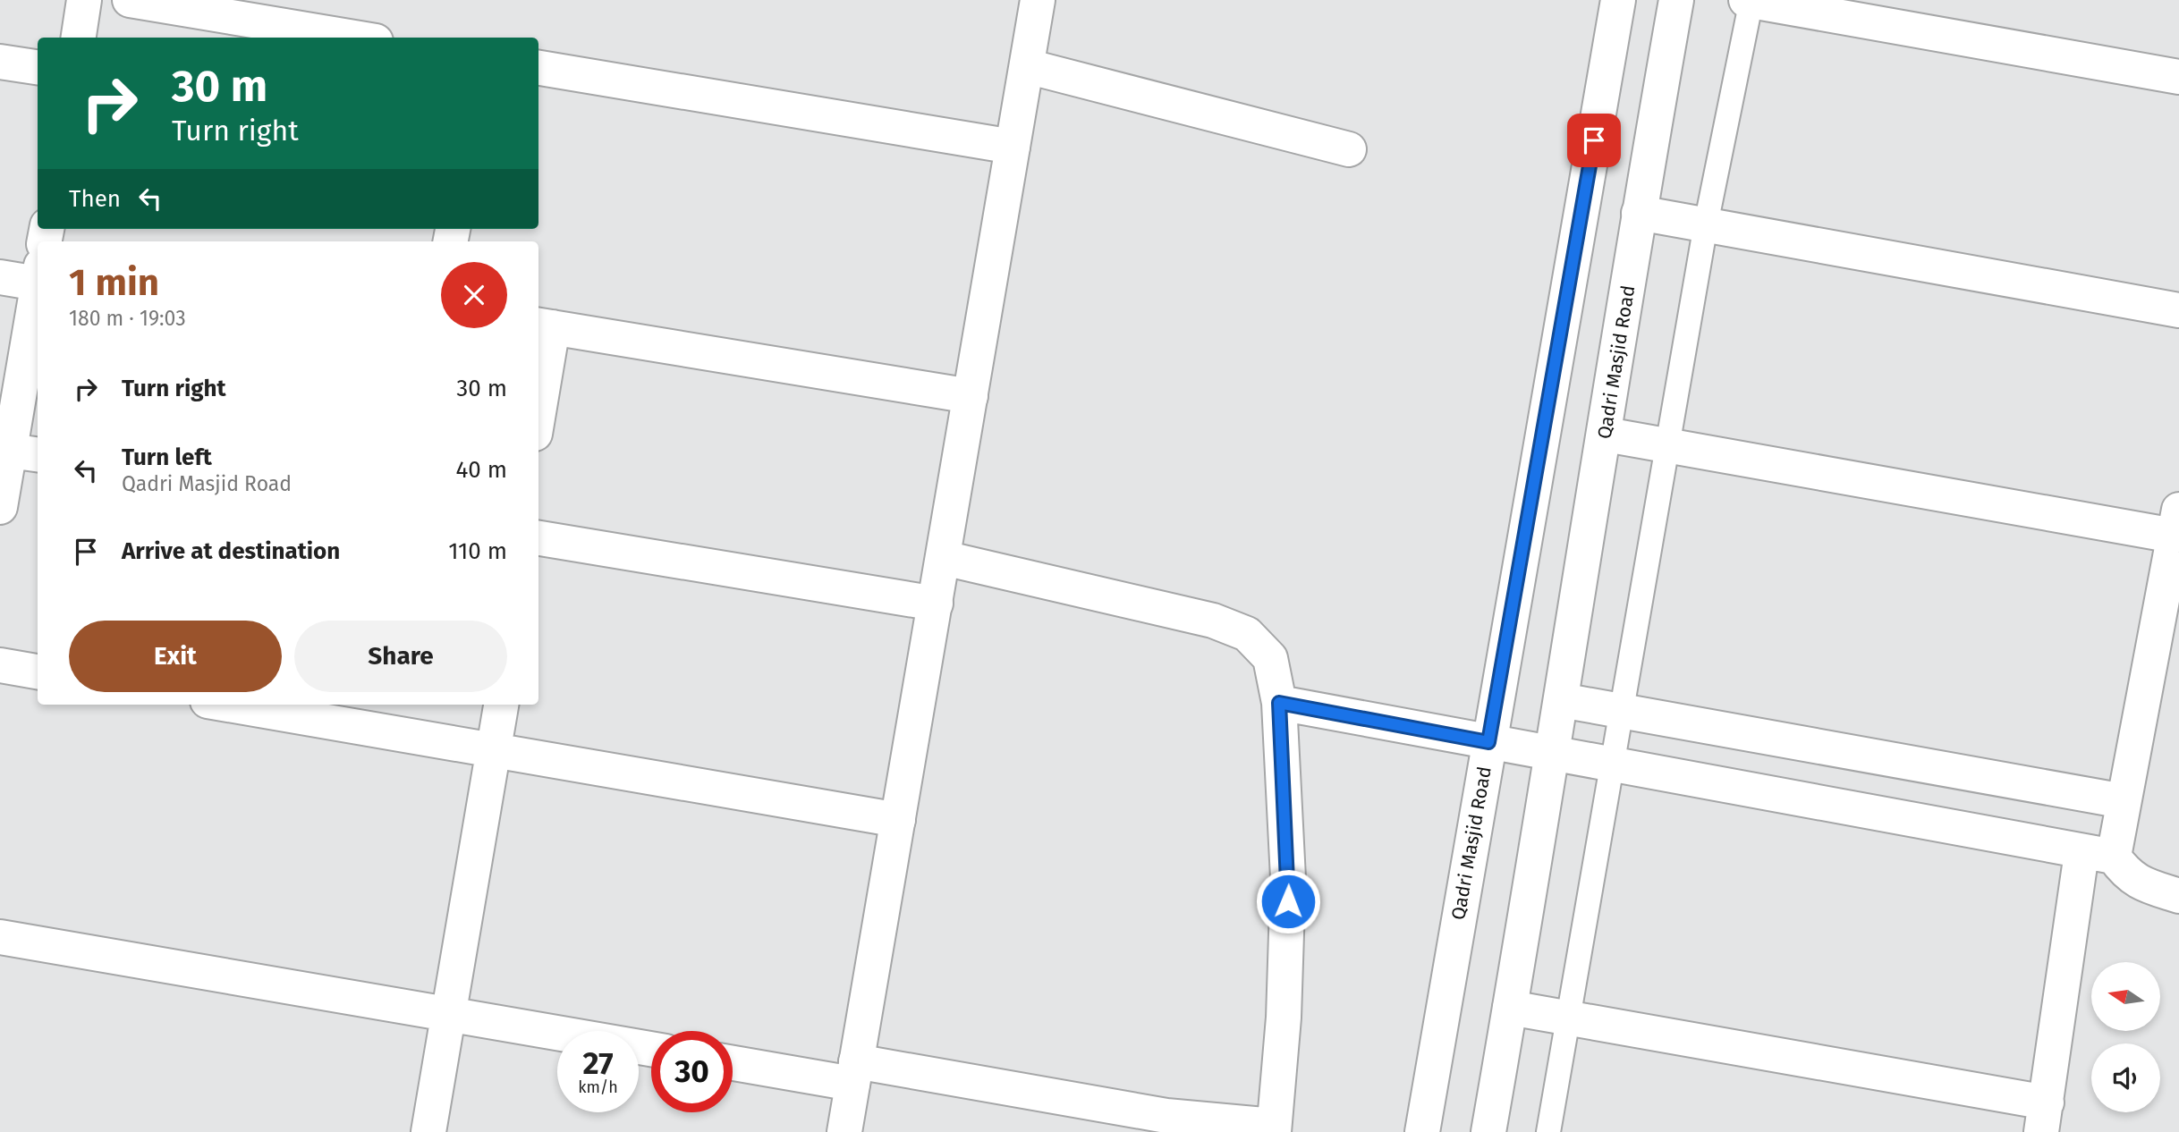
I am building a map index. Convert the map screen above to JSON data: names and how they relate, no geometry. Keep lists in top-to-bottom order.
{
  "streets": {
    "street": ["Qadri Masjid Road"]
  },
  "north": "left",
  "page": {
    "turn": ["30 m", "Turn right"],
    "then": "Then",
    "heading": ["1 min", "180 m · 19:03"],
    "list": [
      {
        "name": "Turn right",
        "value": "30 m"
      },
      {
        "name": "Turn left",
        "note": "Qadri Masjid Road",
        "value": "40 m"
      },
      {
        "name": "Arrive at destination",
        "value": "110 m"
      }
    ],
    "buttons": ["Exit", "Share"],
    "speed": "27 km/h",
    "limit": "30"
  }
}
